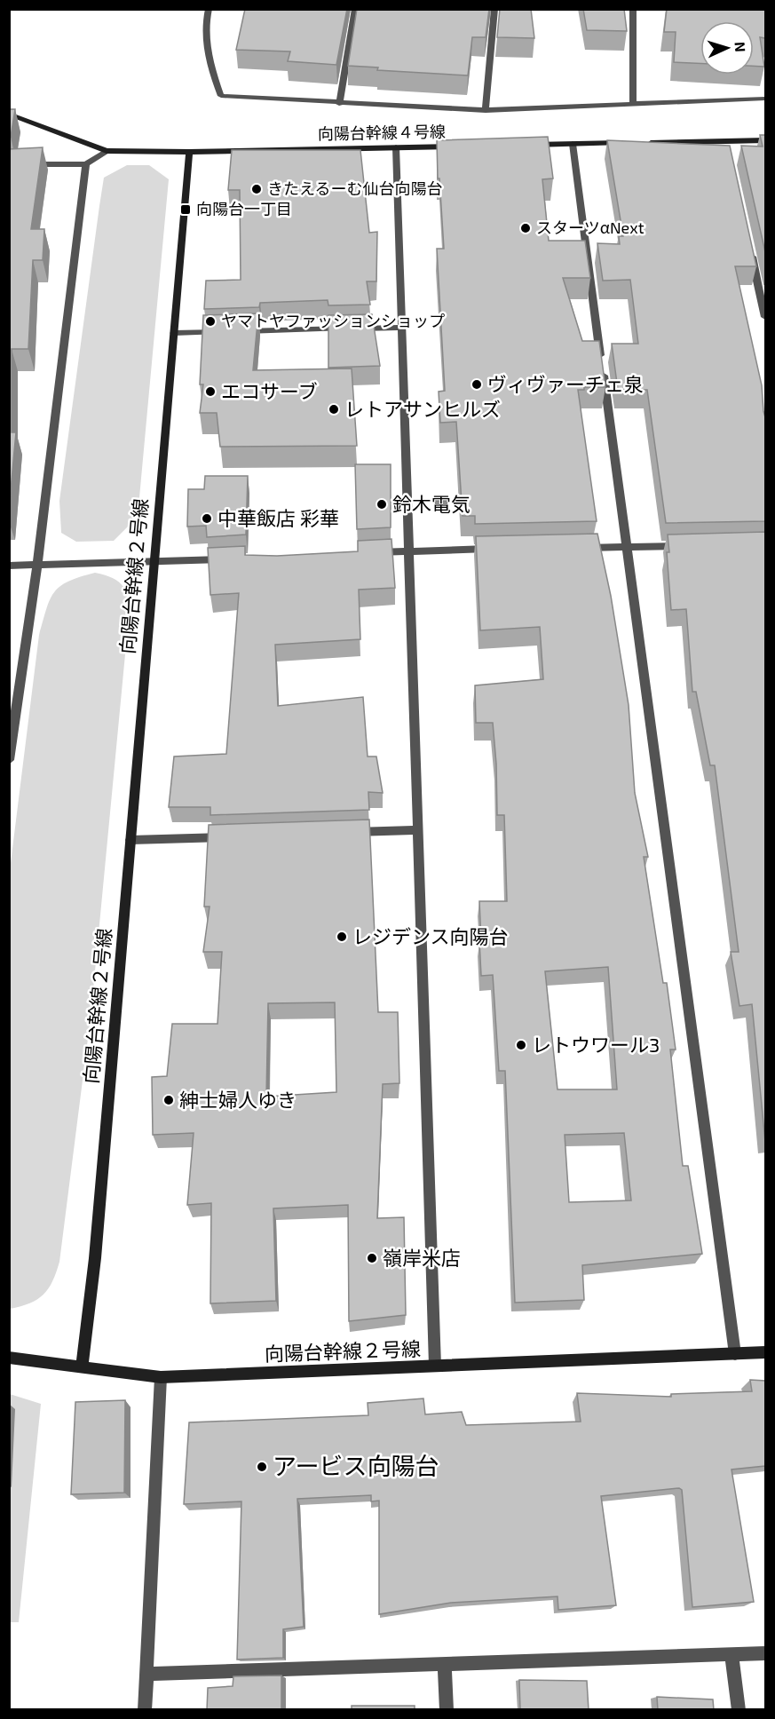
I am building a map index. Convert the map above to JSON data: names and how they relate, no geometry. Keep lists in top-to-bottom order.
{
  "streets": {
    "street": ["向陽台幹線４号線", "向陽台幹線２号線"]
  },
  "crossings": [
    ["向陽台幹線４号線", "向陽台幹線２号線"]
  ],
  "places": {
    "other": [
      "きたえるーむ仙台向陽台",
      "スターツαNext",
      "ヤマトヤファッションショップ",
      "ヴィヴァーチェ泉",
      "エコサーブ",
      "レトアサンヒルズ",
      "鈴木電気",
      "中華飯店 彩華",
      "レジデンス向陽台",
      "レトウワール3",
      "紳士婦人ゆき",
      "嶺岸米店",
      "アービス向陽台"
    ],
    "transit": ["向陽台一丁目"]
  },
  "north": "right"
}
